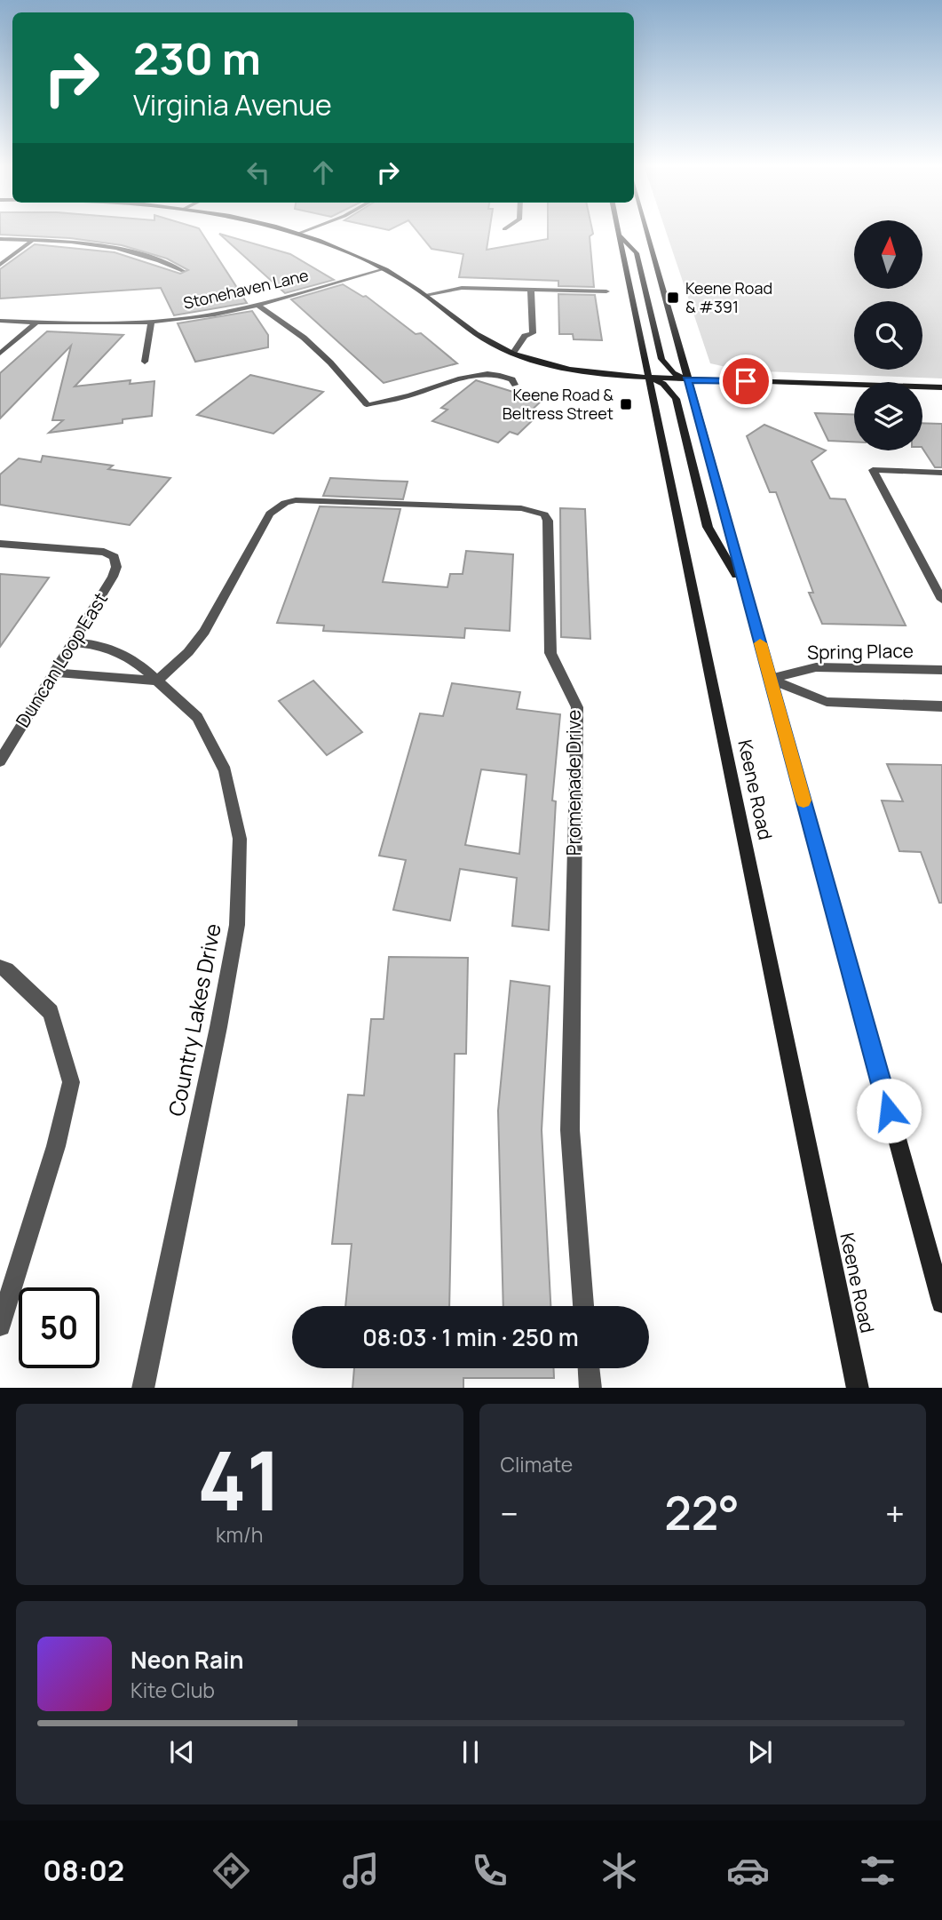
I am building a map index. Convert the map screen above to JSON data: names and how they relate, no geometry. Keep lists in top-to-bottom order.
{
  "streets": {
    "main road": ["Keene Road"],
    "street": [
      "Stonehaven Lane",
      "Spring Place",
      "Duncan Loop East",
      "Promenade Drive",
      "Country Lakes Drive"
    ]
  },
  "crossings": [
    ["Duncan Loop East", "Country Lakes Drive"],
    ["Promenade Drive", "Country Lakes Drive"]
  ],
  "places": {
    "transit": ["Keene Road & #391", "Keene Road & Beltress Street"]
  },
  "north": "top",
  "page": {
    "turn": ["230 m", "Virginia Avenue"],
    "limit": "50",
    "trip": "08:03 · 1 min · 250 m",
    "tile": [
      ["41", "km/h"],
      "Climate"
    ],
    "heat": ["−", "22°", "+"],
    "song": ["Neon Rain", "Kite Club"],
    "tabs": "08:02"
  }
}
